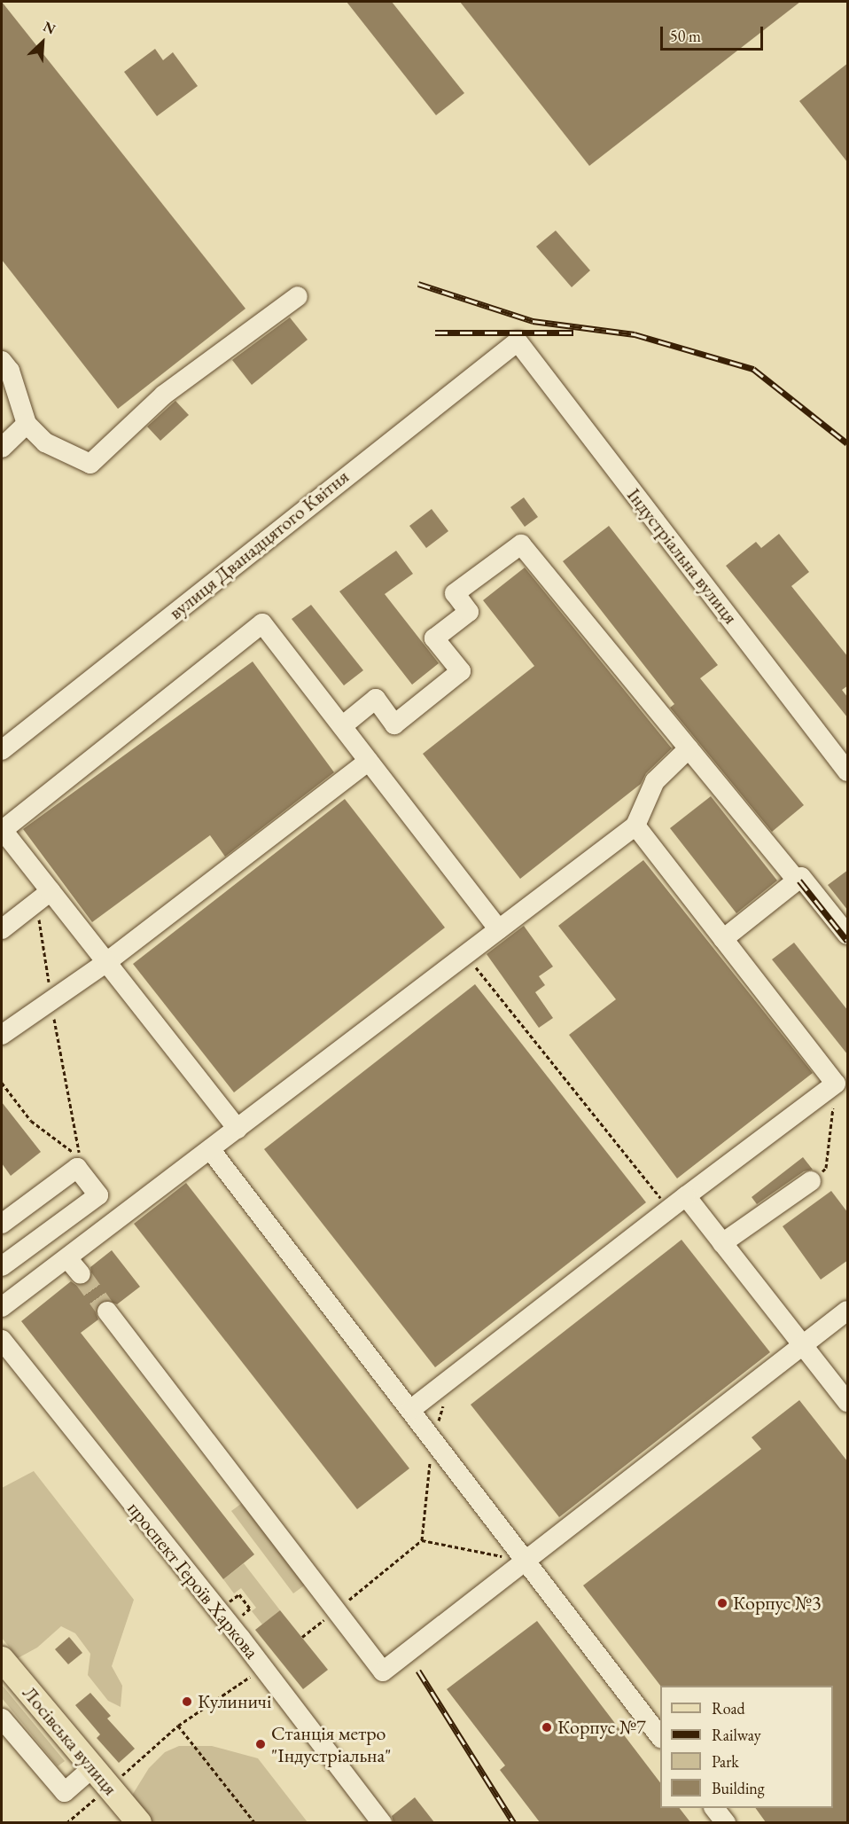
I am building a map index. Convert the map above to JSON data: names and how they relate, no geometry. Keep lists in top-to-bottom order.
{
  "streets": {
    "main road": ["Лосівська вулиця"],
    "street": ["вулиця Дванадцятого Квітня", "Індустріальна вулиця", "проспект Героїв Харкова"]
  },
  "crossings": [
    ["вулиця Дванадцятого Квітня", "Індустріальна вулиця"]
  ],
  "places": [
    "Корпус №3",
    "Кулиничі",
    "Корпус №7",
    "Станція метро \"Індустріальна\""
  ],
  "legend": [
    "Road",
    "Railway",
    "Park",
    "Building"
  ],
  "scale_bar": "50 m",
  "north": "top right"
}
